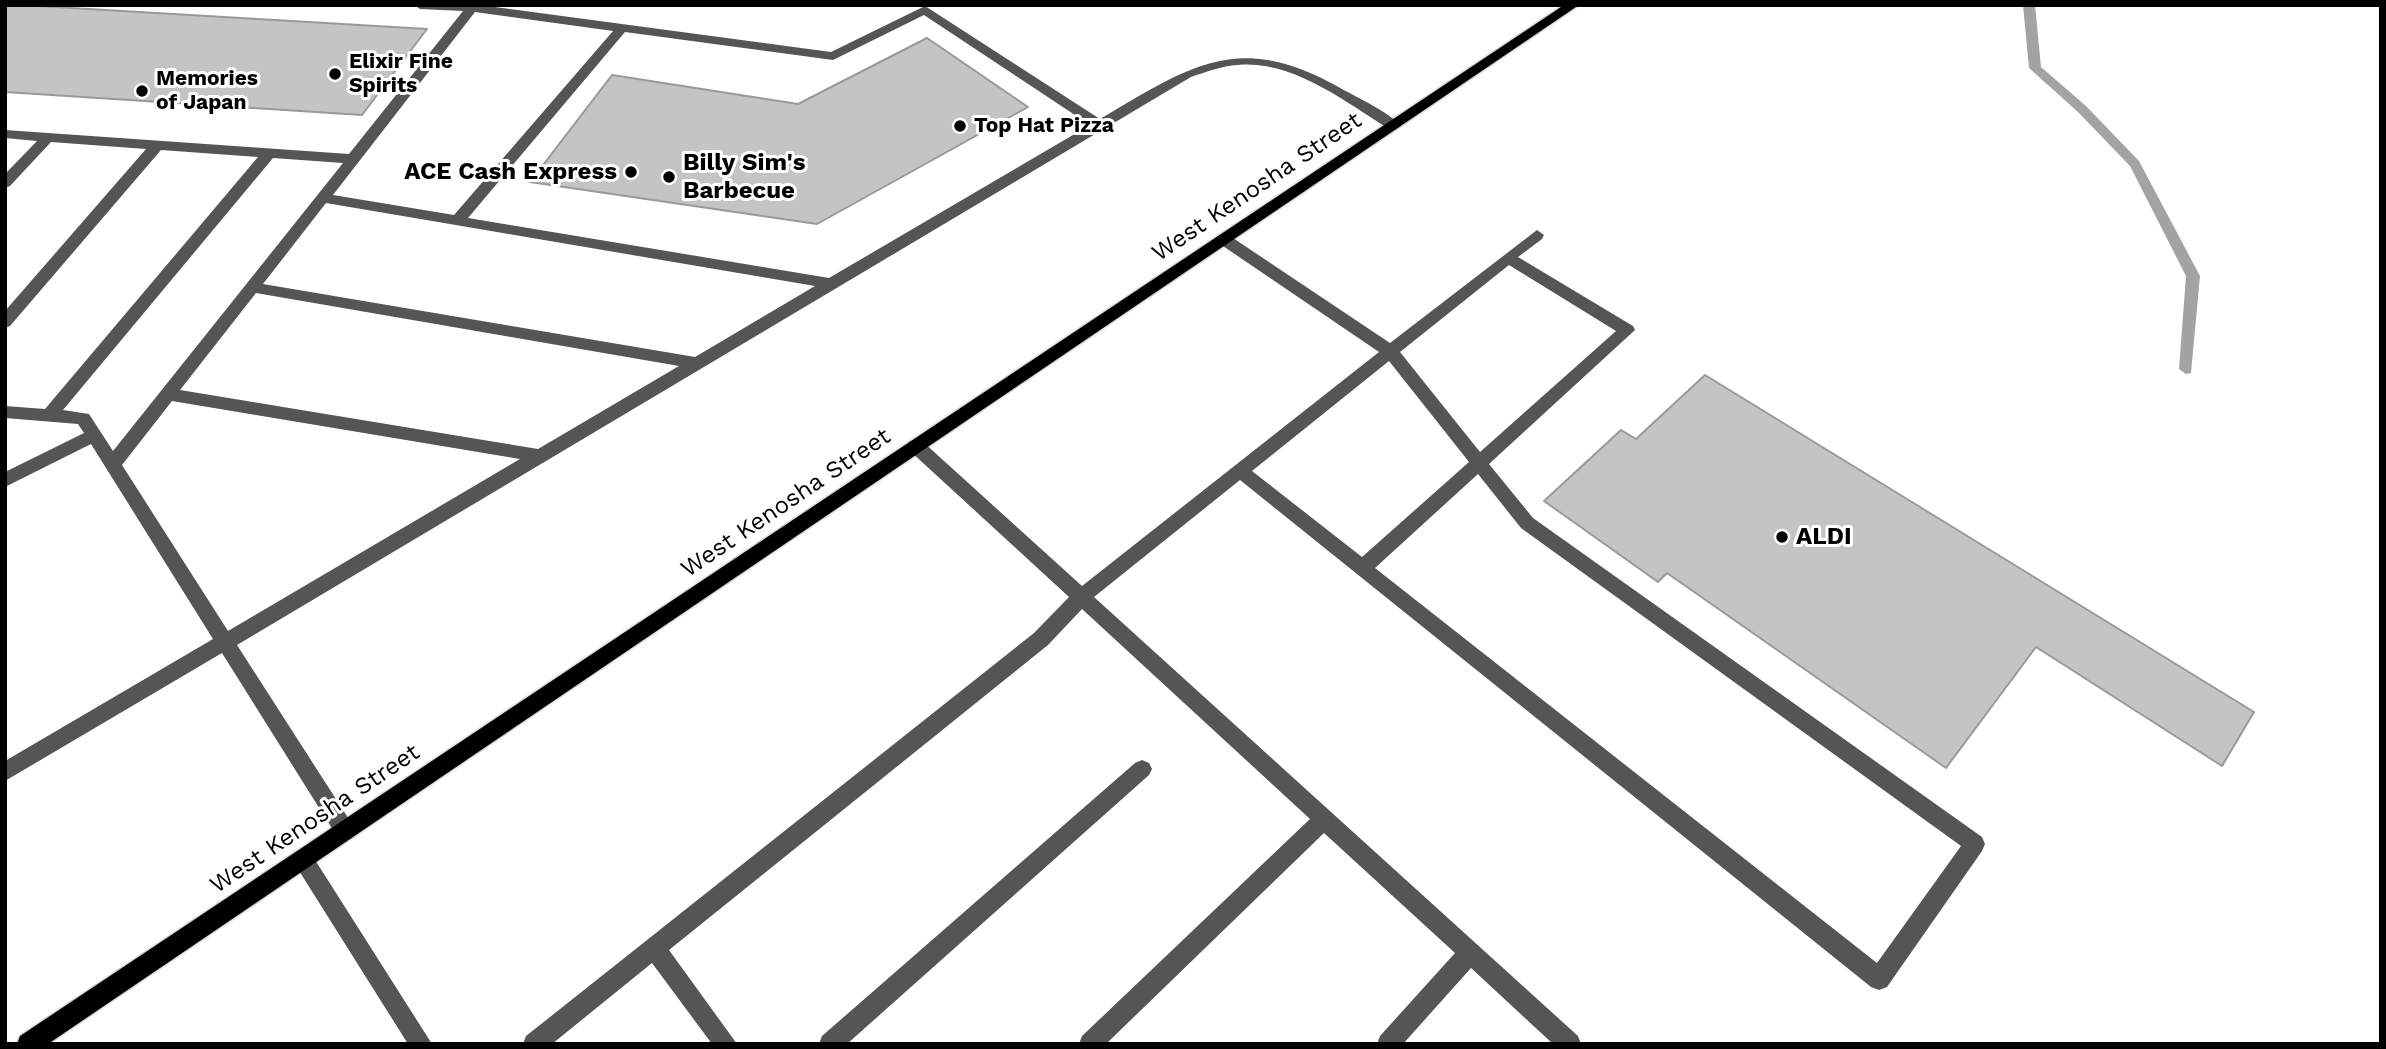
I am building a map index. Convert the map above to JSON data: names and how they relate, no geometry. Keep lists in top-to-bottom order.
{
  "streets": {
    "main road": ["West Kenosha Street"]
  },
  "places": [
    "Elixir Fine Spirits",
    "Memories of Japan",
    "Top Hat Pizza",
    "ACE Cash Express",
    "Billy Sim's Barbecue",
    "ALDI"
  ]
}
